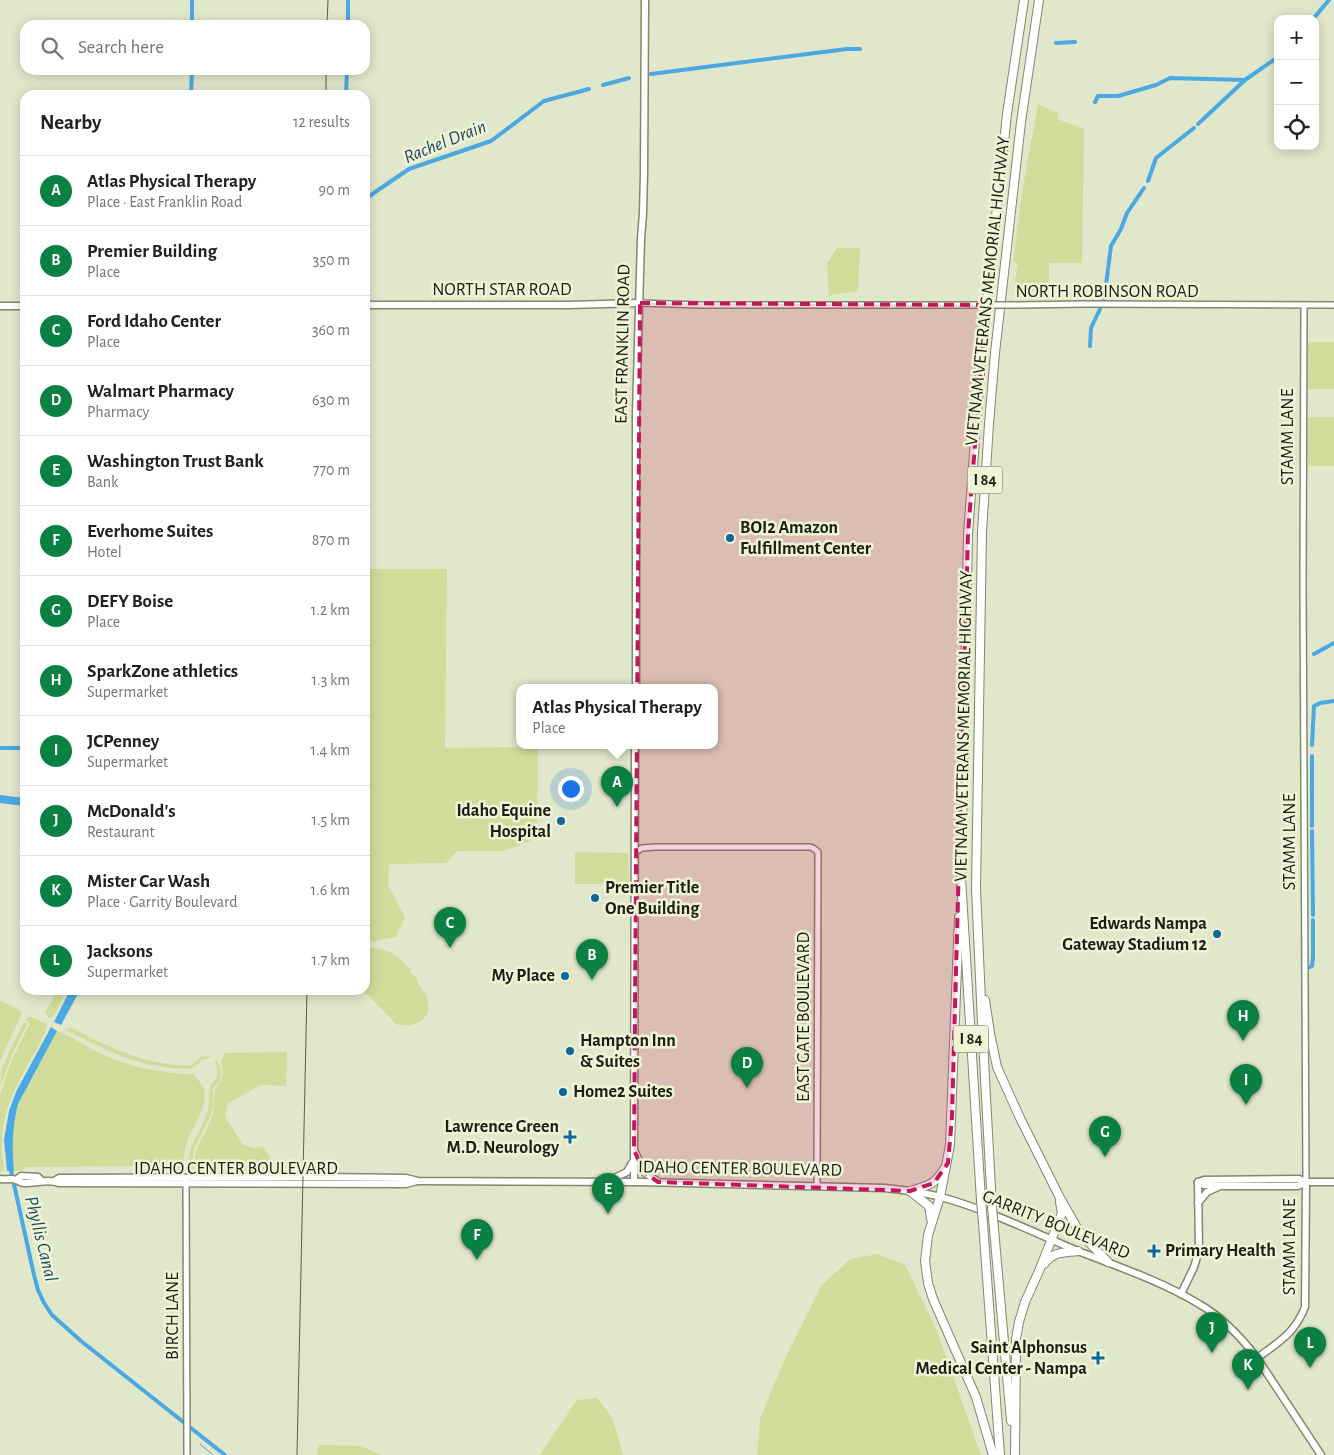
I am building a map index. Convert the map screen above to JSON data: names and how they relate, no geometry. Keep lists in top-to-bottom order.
{
  "streets": {
    "highway": ["VIETNAM VETERANS MEMORIAL HIGHWAY", "I 84"],
    "main road": [
      "NORTH STAR ROAD",
      "EAST FRANKLIN ROAD",
      "STAMM LANE",
      "IDAHO CENTER BOULEVARD",
      "GARRITY BOULEVARD"
    ],
    "street": ["NORTH ROBINSON ROAD", "EAST GATE BOULEVARD", "BIRCH LANE"]
  },
  "crossings": [
    ["NORTH STAR ROAD", "NORTH ROBINSON ROAD"],
    ["NORTH STAR ROAD", "EAST FRANKLIN ROAD"],
    ["NORTH ROBINSON ROAD", "EAST FRANKLIN ROAD"],
    ["NORTH ROBINSON ROAD", "STAMM LANE"],
    ["STAMM LANE", "GARRITY BOULEVARD"],
    ["EAST GATE BOULEVARD", "IDAHO CENTER BOULEVARD"],
    ["IDAHO CENTER BOULEVARD", "GARRITY BOULEVARD"],
    ["IDAHO CENTER BOULEVARD", "BIRCH LANE"]
  ],
  "water": ["Rachel Drain", "Phyllis Canal"],
  "places": {
    "other": [
      "BOI2 Amazon Fulfillment Center",
      "Idaho Equine Hospital",
      "Premier Title One Building",
      "Edwards Nampa Gateway Stadium 12",
      "My Place",
      "Hampton Inn & Suites",
      "Home2 Suites"
    ],
    "health": ["Lawrence Green M.D. Neurology", "Primary Health", "Saint Alphonsus Medical Center - Nampa"]
  },
  "page": {
    "map_buttons": ["+", "−"],
    "search": "Search here",
    "heading": ["Nearby", "12 results"],
    "list": [
      {
        "mark": "A",
        "name": "Atlas Physical Therapy",
        "note": "Place · East Franklin Road",
        "value": "90 m"
      },
      {
        "mark": "B",
        "name": "Premier Building",
        "note": "Place",
        "value": "350 m"
      },
      {
        "mark": "C",
        "name": "Ford Idaho Center",
        "note": "Place",
        "value": "360 m"
      },
      {
        "mark": "D",
        "name": "Walmart Pharmacy",
        "note": "Pharmacy",
        "value": "630 m"
      },
      {
        "mark": "E",
        "name": "Washington Trust Bank",
        "note": "Bank",
        "value": "770 m"
      },
      {
        "mark": "F",
        "name": "Everhome Suites",
        "note": "Hotel",
        "value": "870 m"
      },
      {
        "mark": "G",
        "name": "DEFY Boise",
        "note": "Place",
        "value": "1.2 km"
      },
      {
        "mark": "H",
        "name": "SparkZone athletics",
        "note": "Supermarket",
        "value": "1.3 km"
      },
      {
        "mark": "I",
        "name": "JCPenney",
        "note": "Supermarket",
        "value": "1.4 km"
      },
      {
        "mark": "J",
        "name": "McDonald's",
        "note": "Restaurant",
        "value": "1.5 km"
      },
      {
        "mark": "K",
        "name": "Mister Car Wash",
        "note": "Place · Garrity Boulevard",
        "value": "1.6 km"
      },
      {
        "mark": "L",
        "name": "Jacksons",
        "note": "Supermarket",
        "value": "1.7 km"
      }
    ],
    "popup": ["Atlas Physical Therapy", "Place"],
    "pins": [
      "A",
      "C",
      "B",
      "H",
      "D",
      "I",
      "G",
      "E",
      "F",
      "J",
      "L",
      "K"
    ]
  }
}
